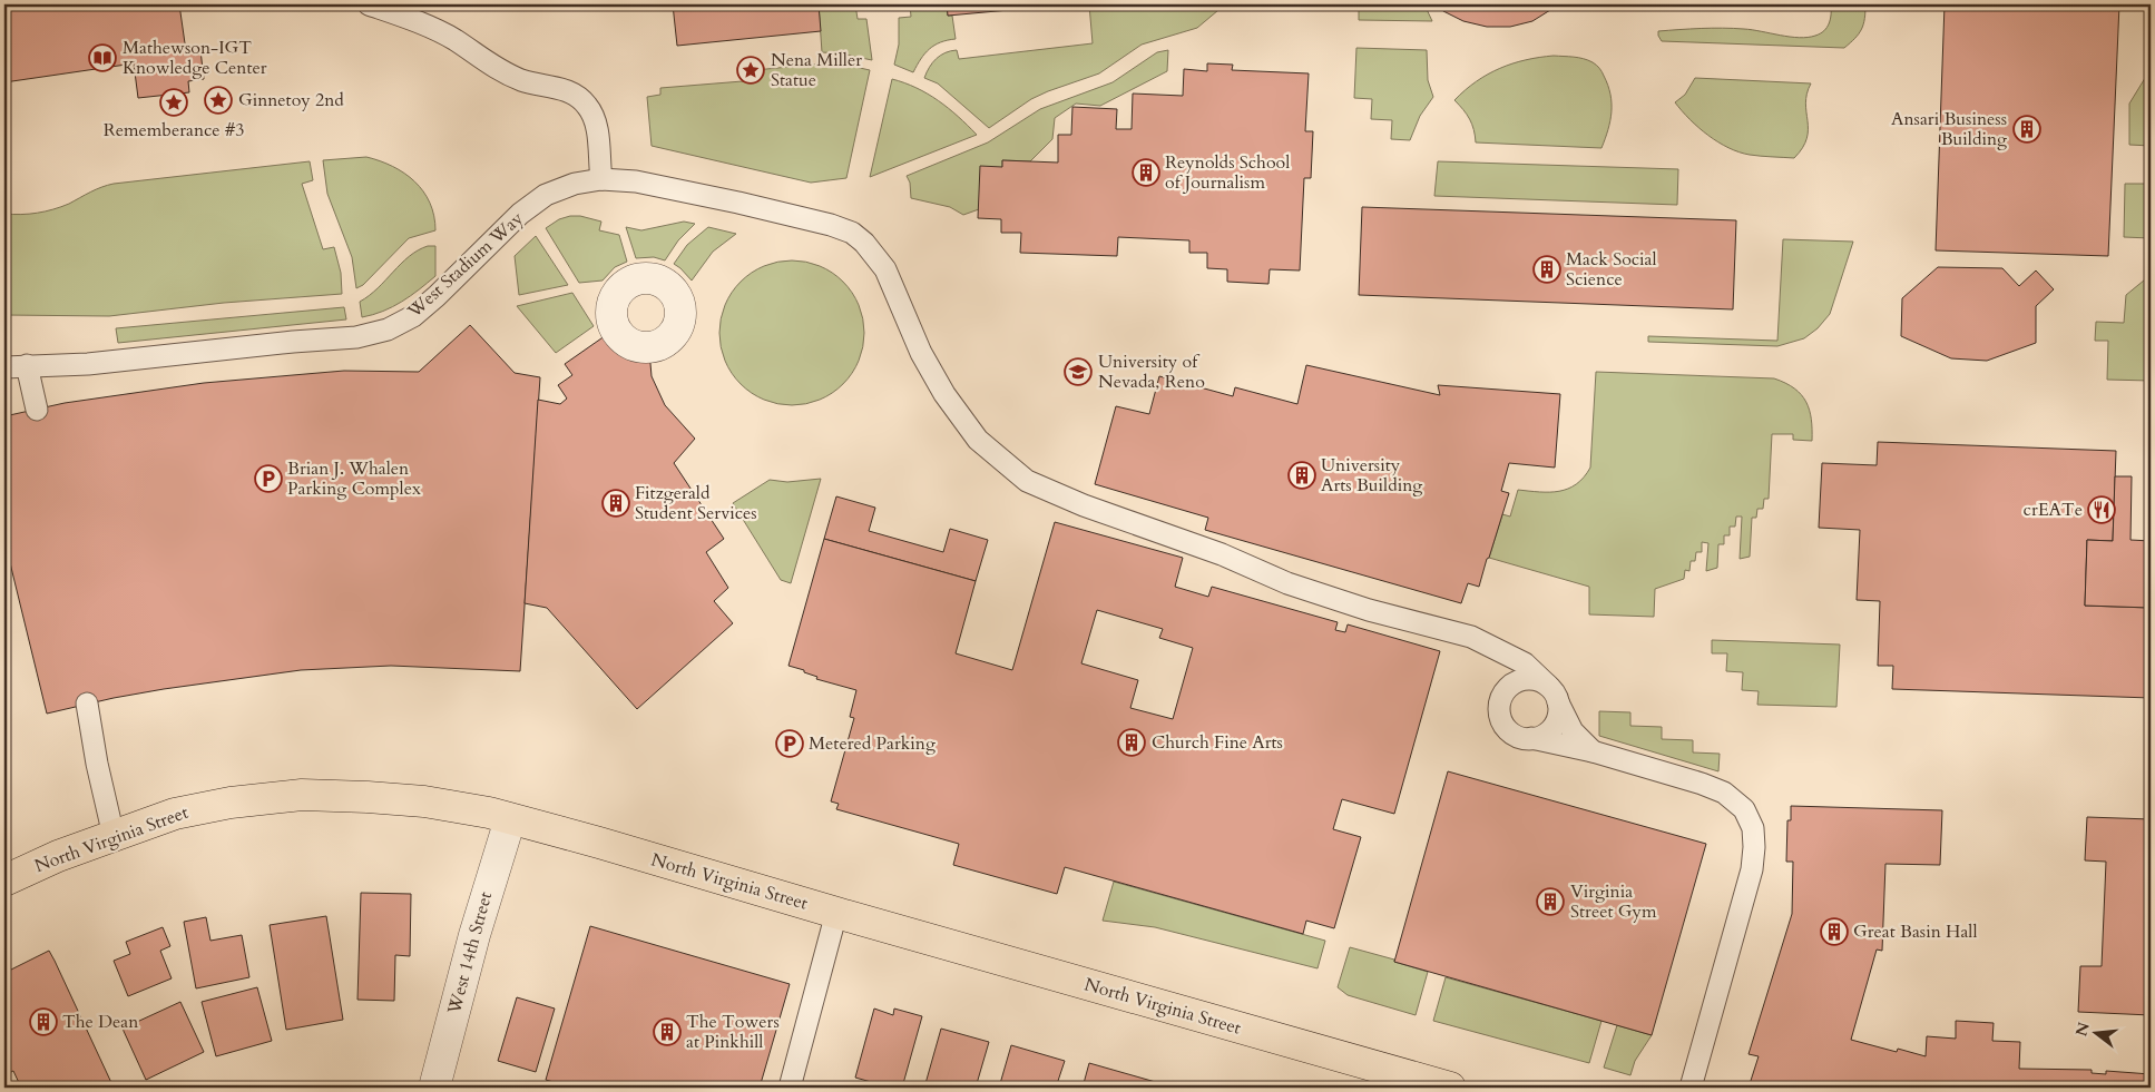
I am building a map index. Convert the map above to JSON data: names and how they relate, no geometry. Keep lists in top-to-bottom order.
{
  "streets": {
    "main road": ["North Virginia Street"],
    "street": ["West 14th Street"],
    "lane": ["West Stadium Way"]
  },
  "crossings": [
    ["North Virginia Street", "West 14th Street"]
  ],
  "places": {
    "library": ["Mathewson-IGT Knowledge Center"],
    "place": ["Nena Miller Statue", "Ginnetoy 2nd", "Rememberance #3"],
    "building": [
      "Ansari Business Building",
      "Reynolds School of Journalism",
      "Mack Social Science",
      "University Arts Building",
      "Fitzgerald Student Services",
      "Church Fine Arts",
      "Virginia Street Gym",
      "Great Basin Hall",
      "The Dean",
      "The Towers at Pinkhill"
    ],
    "school or university": ["University of Nevada, Reno"],
    "parking": ["Brian J. Whalen Parking Complex", "Metered Parking"],
    "restaurant": ["crEATe"]
  },
  "north": "left"
}
